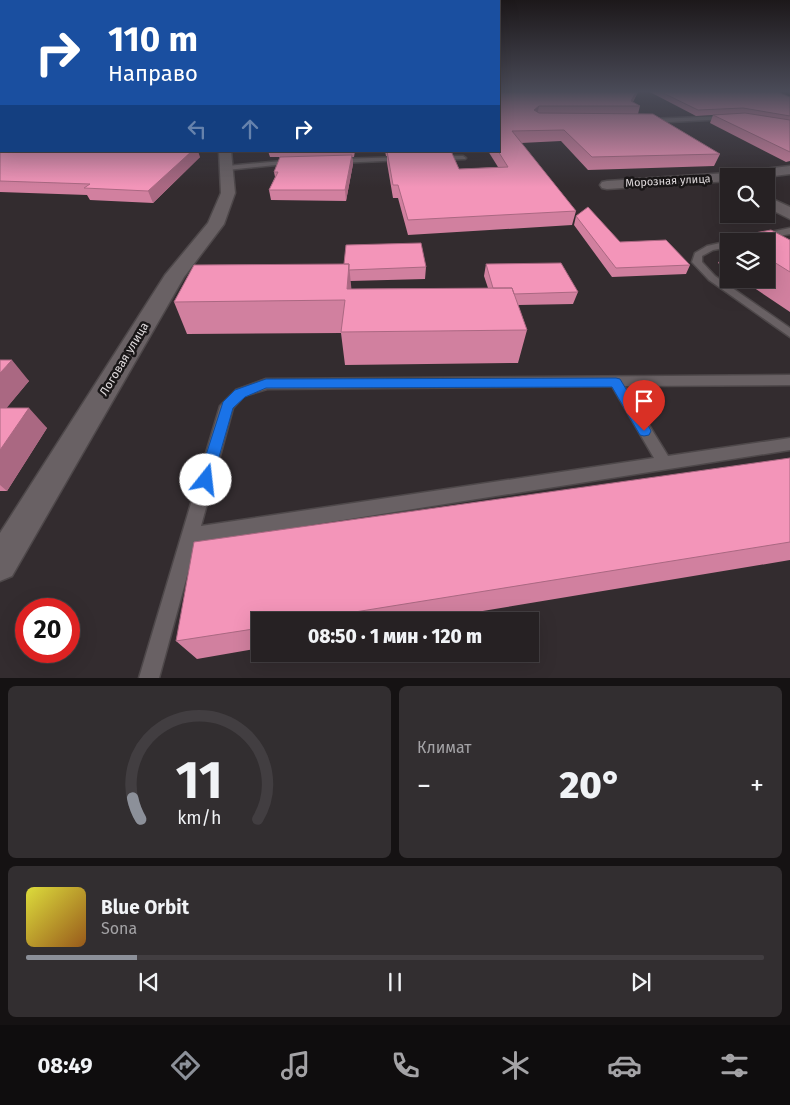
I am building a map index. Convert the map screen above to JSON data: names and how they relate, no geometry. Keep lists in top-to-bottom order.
{
  "streets": {
    "street": ["Морозная улица", "Логовая улица"]
  },
  "page": {
    "turn": ["110 m", "Направо"],
    "limit": "20",
    "trip": "08:50 · 1 мин · 120 m",
    "tile": "Климат",
    "heat": ["−", "20°", "+"],
    "song": ["Blue Orbit", "Sona"],
    "tabs": "08:49",
    "gauge": ["11", "km/h"]
  }
}
